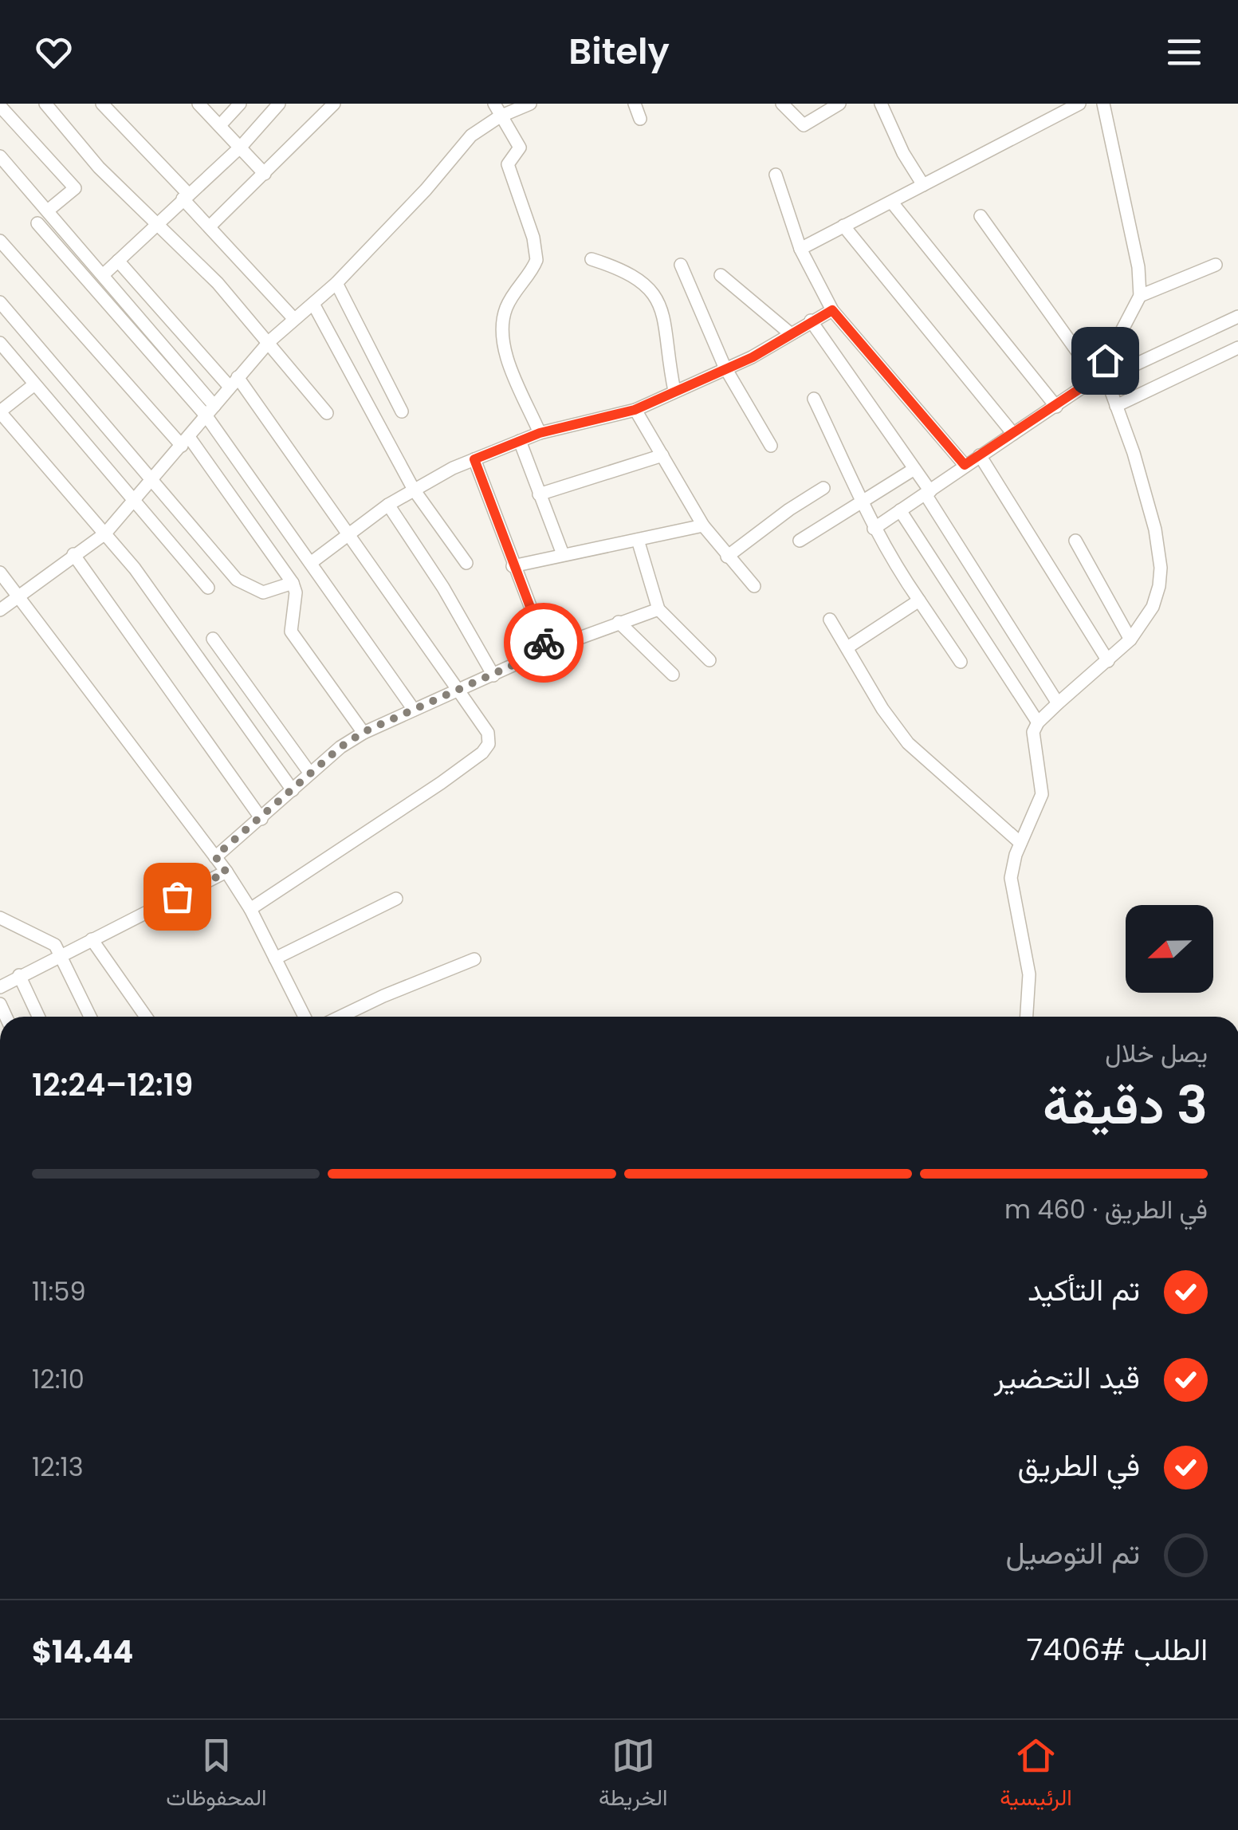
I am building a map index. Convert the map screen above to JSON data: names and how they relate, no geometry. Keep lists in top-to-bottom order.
{
  "north": "left",
  "page": {
    "header": "Bitely",
    "heading": ["3 دقيقة", "يصل خلال", "12:19–12:24"],
    "panel": ["الطلب #7406", "$14.44"],
    "bar": "في الطريق · 460 m",
    "list": [
      ["تم التأكيد", "11:59"],
      ["قيد التحضير", "12:10"],
      ["في الطريق", "12:13"],
      "تم التوصيل"
    ],
    "tabs": ["الرئيسية", "الخريطة", "المحفوظات"]
  }
}
